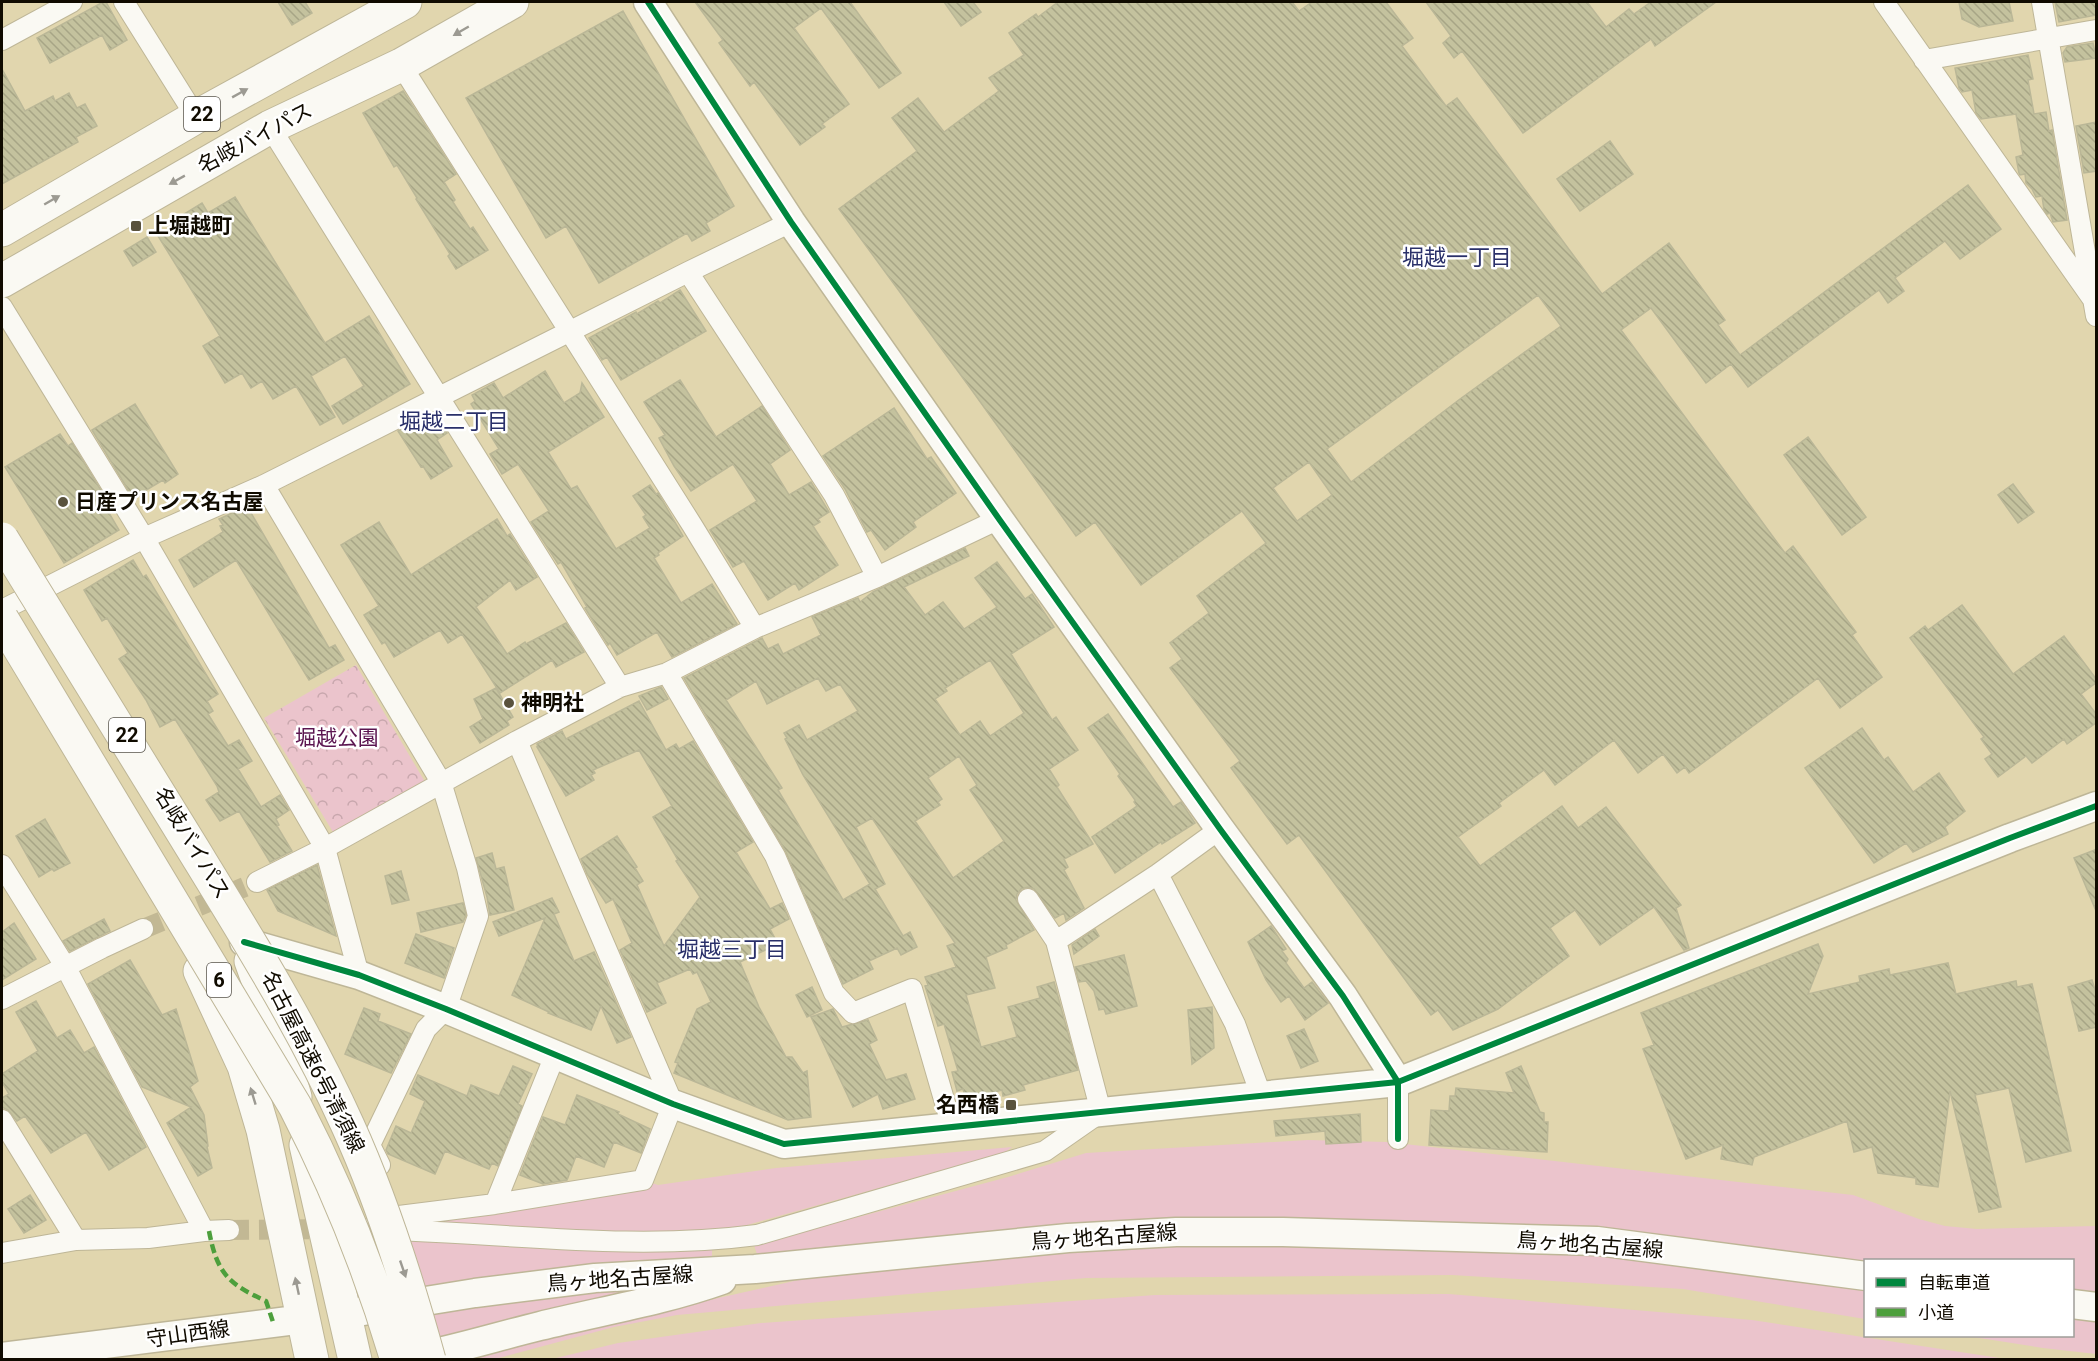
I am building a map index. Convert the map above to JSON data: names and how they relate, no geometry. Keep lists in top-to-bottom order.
{
  "streets": {
    "highway": [
      "22",
      "名岐バイパス",
      "6",
      "名古屋高速6号清須線"
    ],
    "street": ["鳥ヶ地名古屋線", "守山西線"]
  },
  "crossings": [
    ["名岐バイパス", "鳥ヶ地名古屋線"]
  ],
  "districts": ["堀越一丁目", "堀越二丁目", "堀越三丁目"],
  "parks": ["堀越公園"],
  "places": {
    "transit": ["上堀越町", "名西橋"],
    "other": ["日産プリンス名古屋", "神明社"]
  },
  "legend": ["自転車道", "小道"]
}
